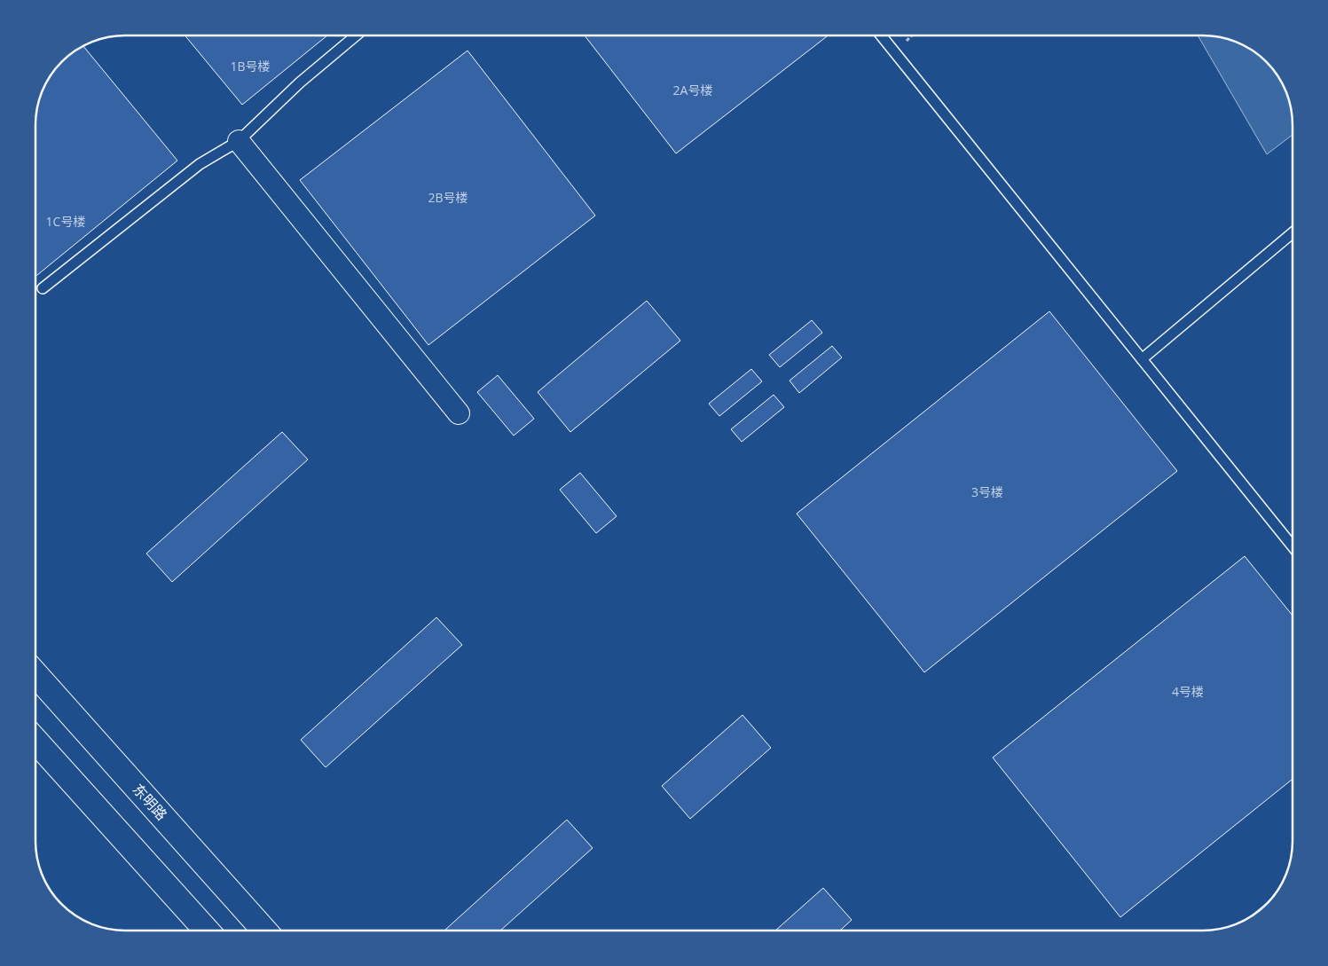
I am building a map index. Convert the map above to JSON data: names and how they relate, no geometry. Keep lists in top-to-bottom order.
{
  "streets": {
    "main road": ["东明路"]
  },
  "house_numbers": [
    "1B号楼",
    "2A号楼",
    "2B号楼",
    "1C号楼",
    "3号楼",
    "4号楼"
  ]
}
